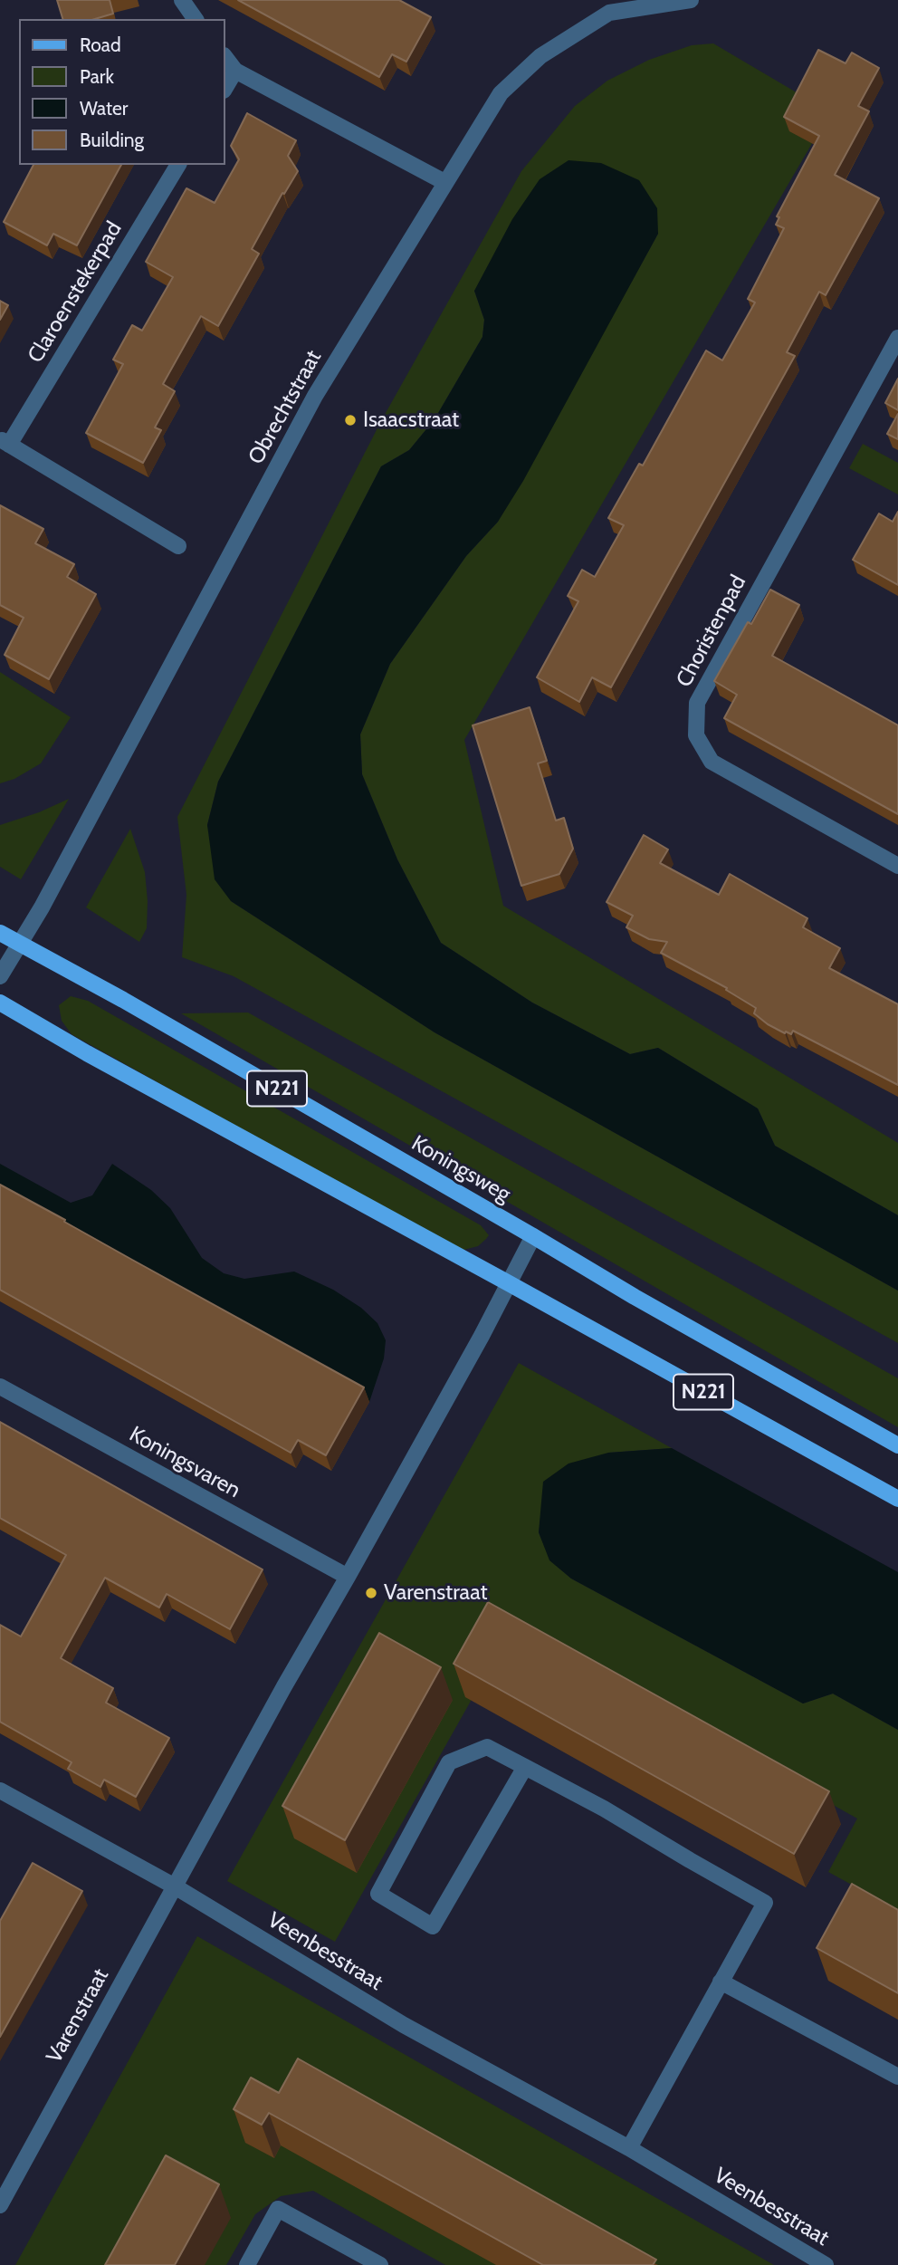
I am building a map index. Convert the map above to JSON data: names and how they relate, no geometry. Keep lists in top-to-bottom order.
{
  "streets": {
    "main road": ["N221", "Koningsweg"],
    "street": [
      "Claroenstekerpad",
      "Obrechtstraat",
      "Choristenpad",
      "Koningsvaren",
      "Veenbesstraat",
      "Varenstraat"
    ]
  },
  "crossings": [
    ["Obrechtstraat", "Koningsweg"],
    ["N221", "Varenstraat"],
    ["Koningsweg", "Varenstraat"],
    ["Koningsvaren", "Varenstraat"],
    ["Veenbesstraat", "Varenstraat"]
  ],
  "places": ["Isaacstraat", "Varenstraat"],
  "legend": [
    "Road",
    "Park",
    "Water",
    "Building"
  ]
}
